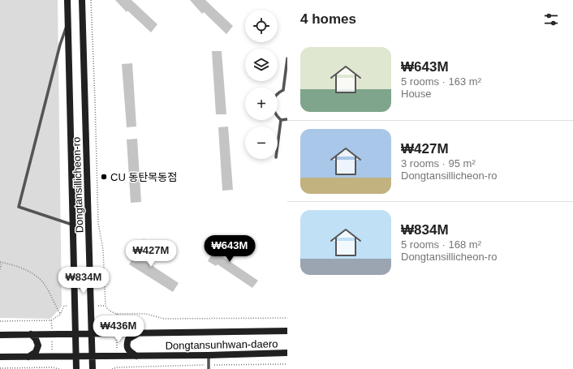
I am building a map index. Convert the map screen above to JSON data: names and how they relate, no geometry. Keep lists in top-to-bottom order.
{
  "streets": {
    "main road": ["Dongtansillicheon-ro", "Dongtansunhwan-daero"]
  },
  "crossings": [
    ["Dongtansillicheon-ro", "Dongtansunhwan-daero"]
  ],
  "places": ["CU 동탄목동점"],
  "page": {
    "heading": "4 homes",
    "map_buttons": ["+", "−"],
    "list": [
      {
        "name": "₩643M",
        "note": "5 rooms · 163 m² · House"
      },
      {
        "name": "₩427M",
        "note": "3 rooms · 95 m² · Dongtansillicheon-ro"
      },
      {
        "name": "₩834M",
        "note": "5 rooms · 168 m² · Dongtansillicheon-ro"
      }
    ],
    "price": [
      "₩643M",
      "₩427M",
      "₩834M",
      "₩436M"
    ]
  }
}
